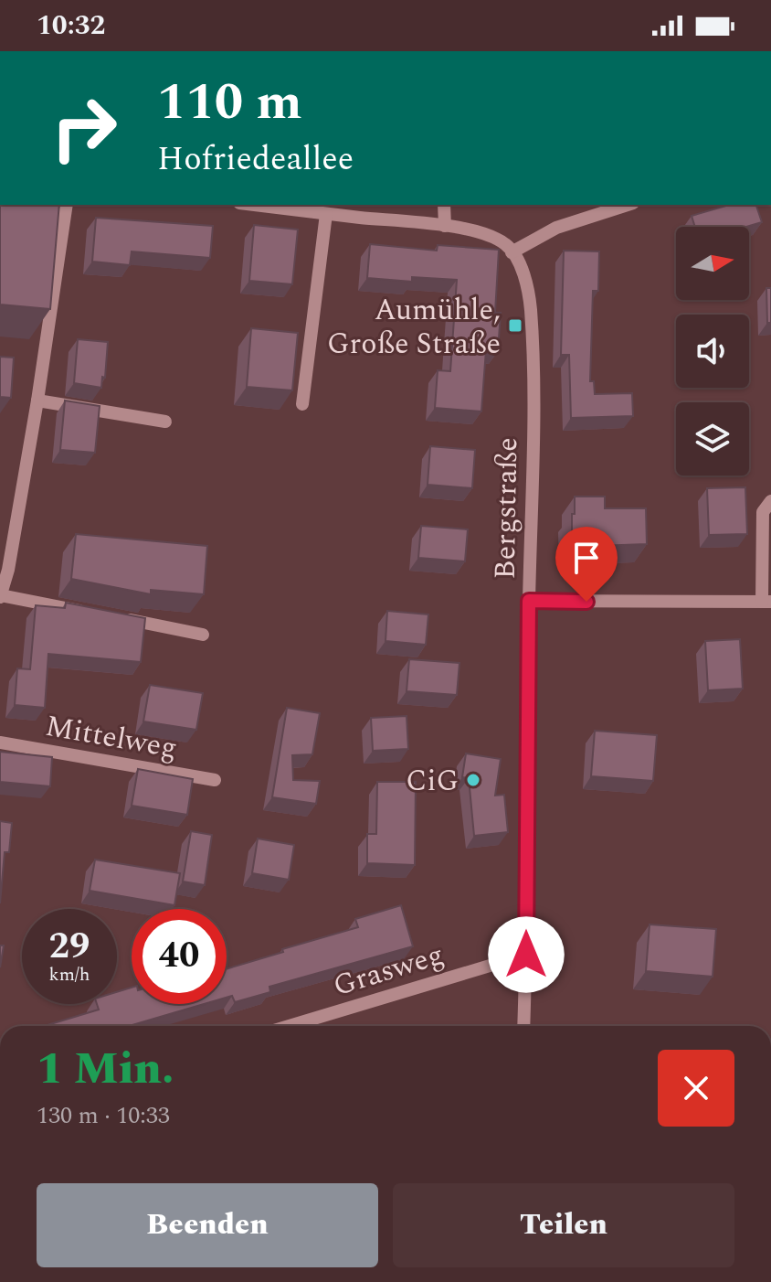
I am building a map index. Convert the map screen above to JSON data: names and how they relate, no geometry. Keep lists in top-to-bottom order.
{
  "streets": {
    "street": ["Bergstraße", "Mittelweg", "Grasweg"]
  },
  "crossings": [
    ["Bergstraße", "Grasweg"]
  ],
  "places": {
    "transit": ["Aumühle, Große Straße"],
    "other": ["CiG"]
  },
  "north": "right",
  "page": {
    "status": "10:32",
    "turn": ["110 m", "Hofriedeallee"],
    "speed": "29 km/h",
    "limit": "40",
    "heading": ["1 Min.", "130 m · 10:33"],
    "buttons": ["Beenden", "Teilen"]
  }
}
